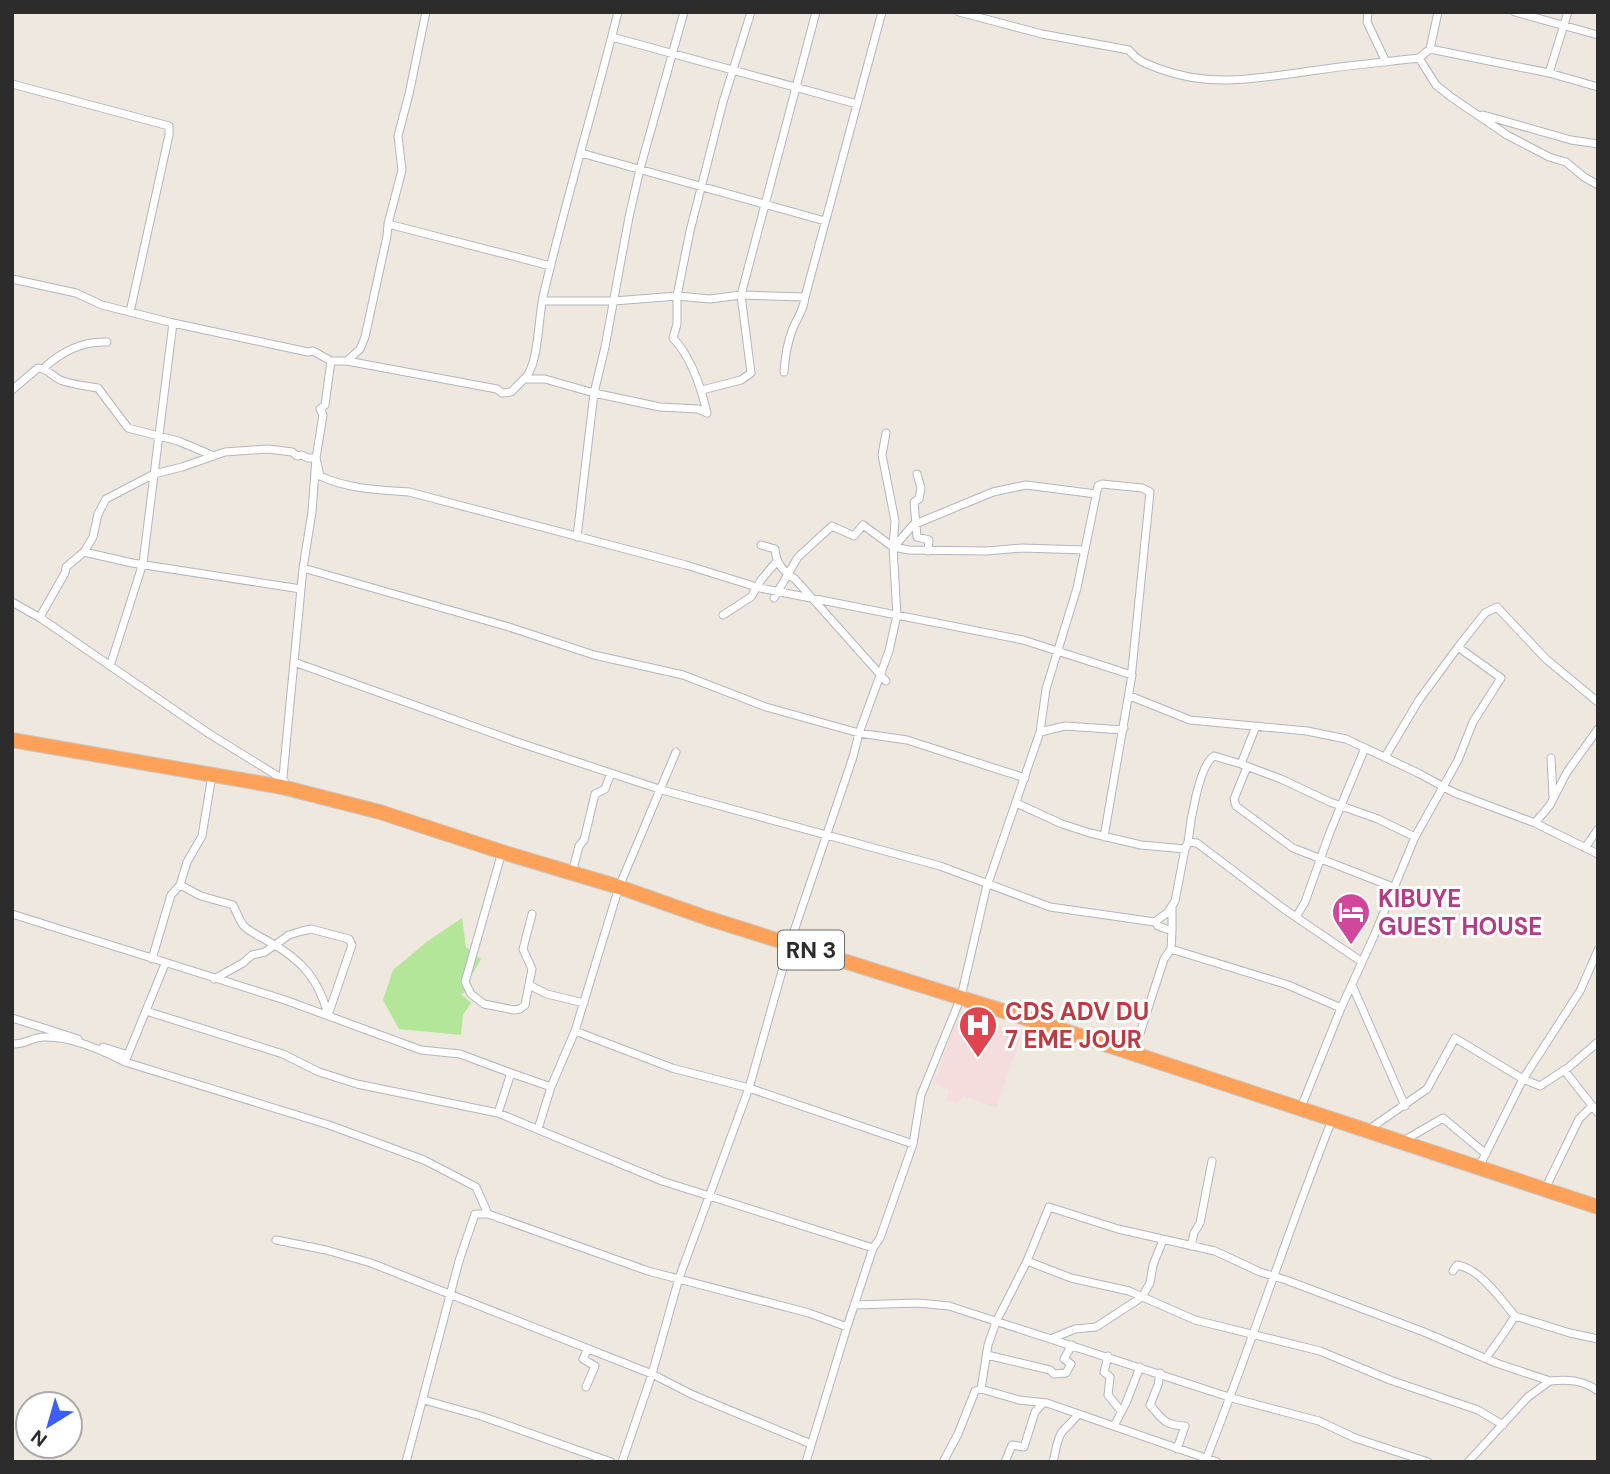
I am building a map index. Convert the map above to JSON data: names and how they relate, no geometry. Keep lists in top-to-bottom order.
{
  "streets": {
    "highway": ["RN 3"]
  },
  "places": {
    "hotel": ["KIBUYE GUEST HOUSE"],
    "hospital": ["CDS ADV DU 7 EME JOUR"]
  },
  "north": "bottom left"
}
